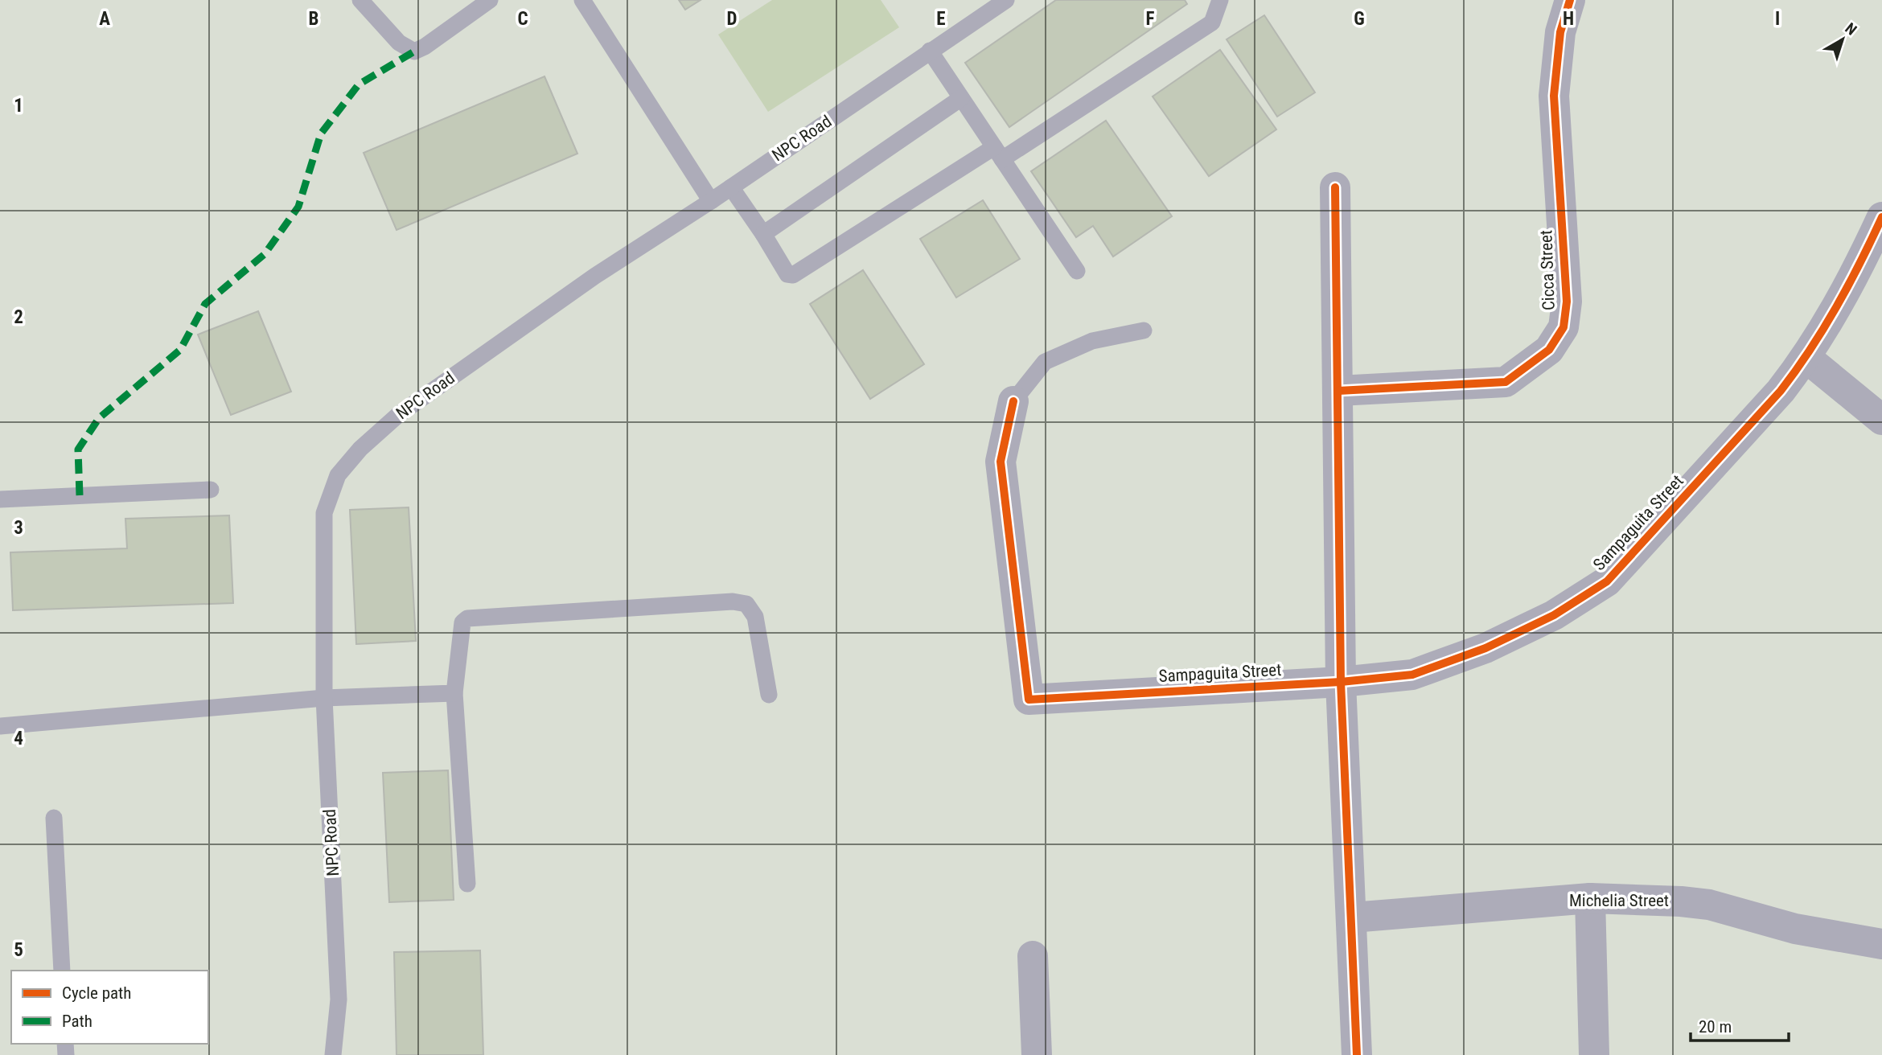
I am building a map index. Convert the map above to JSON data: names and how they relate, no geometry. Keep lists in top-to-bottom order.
{
  "streets": {
    "street": ["Cicca Street", "Sampaguita Street", "Michelia Street"],
    "lane": ["NPC Road"]
  },
  "legend": ["Cycle path", "Path"],
  "scale_bar": "20 m",
  "north": "top right",
  "grid": {
    "columns": [
      "A",
      "B",
      "C",
      "D",
      "E",
      "F",
      "G",
      "H",
      "I"
    ],
    "rows": [
      "1",
      "2",
      "3",
      "4",
      "5"
    ]
  }
}
